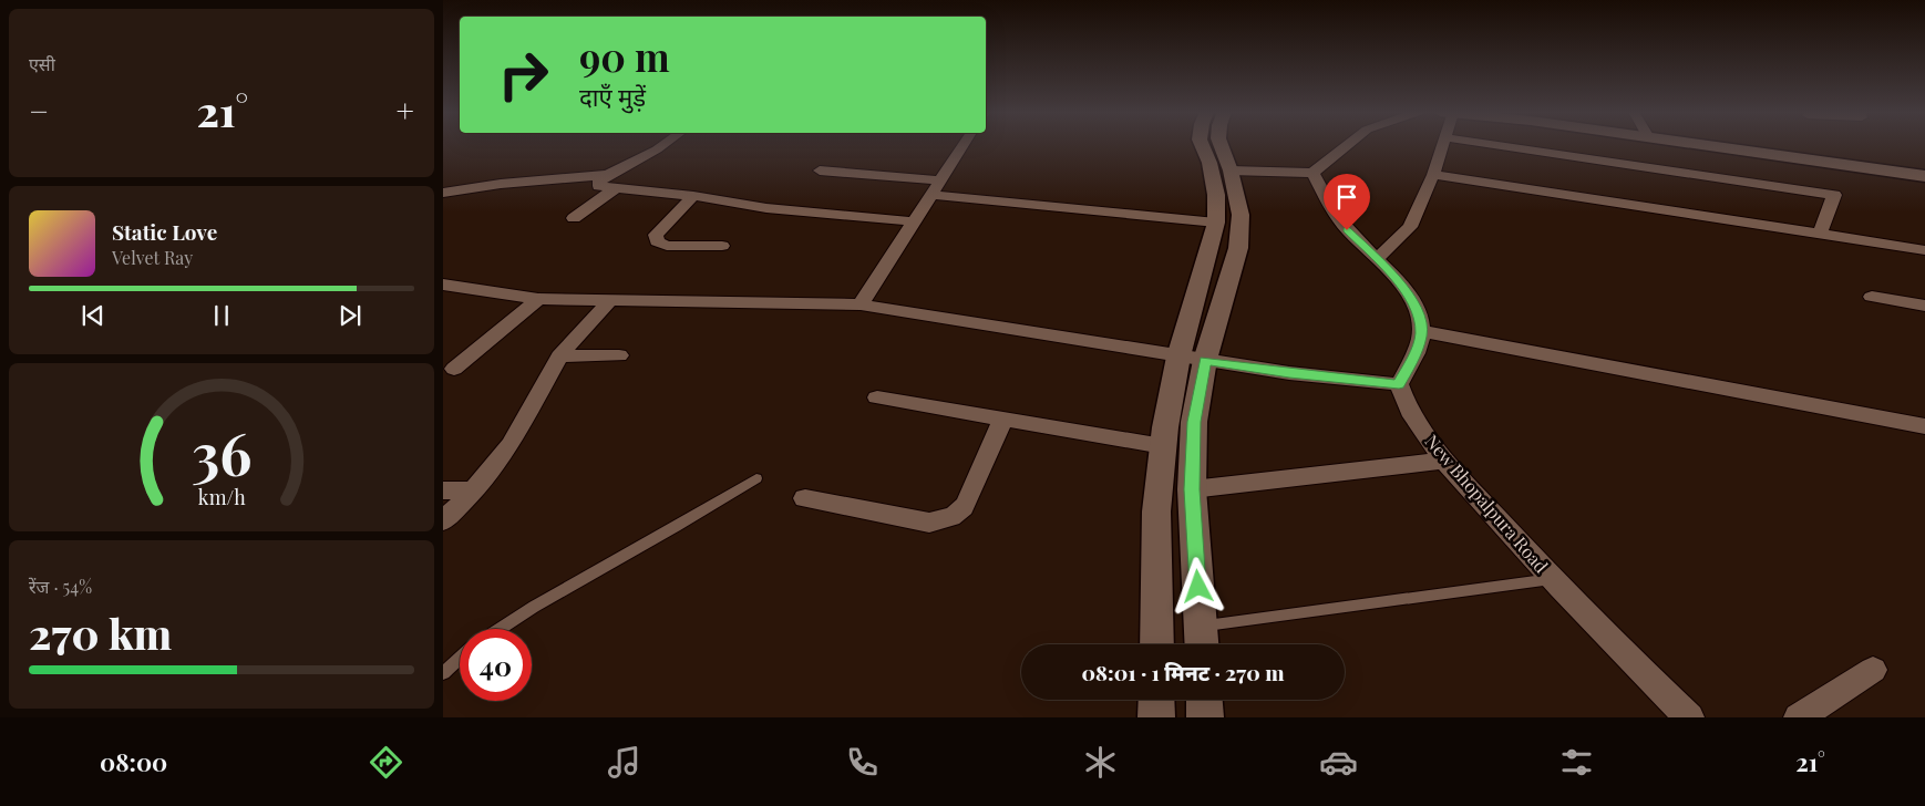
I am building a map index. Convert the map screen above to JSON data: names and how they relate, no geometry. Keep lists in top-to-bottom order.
{
  "streets": {
    "street": ["New Bhopalpura Road"]
  },
  "page": {
    "tile": [
      "एसी",
      ["रेंज · 54%", "270 km"]
    ],
    "turn": ["90 m", "दाएँ मुड़ें"],
    "heat": ["−", "21°", "+"],
    "song": ["Static Love", "Velvet Ray"],
    "limit": "40",
    "trip": "08:01 · 1 मिनट · 270 m",
    "tabs": ["08:00", "21°"],
    "gauge": ["36", "km/h"]
  }
}
